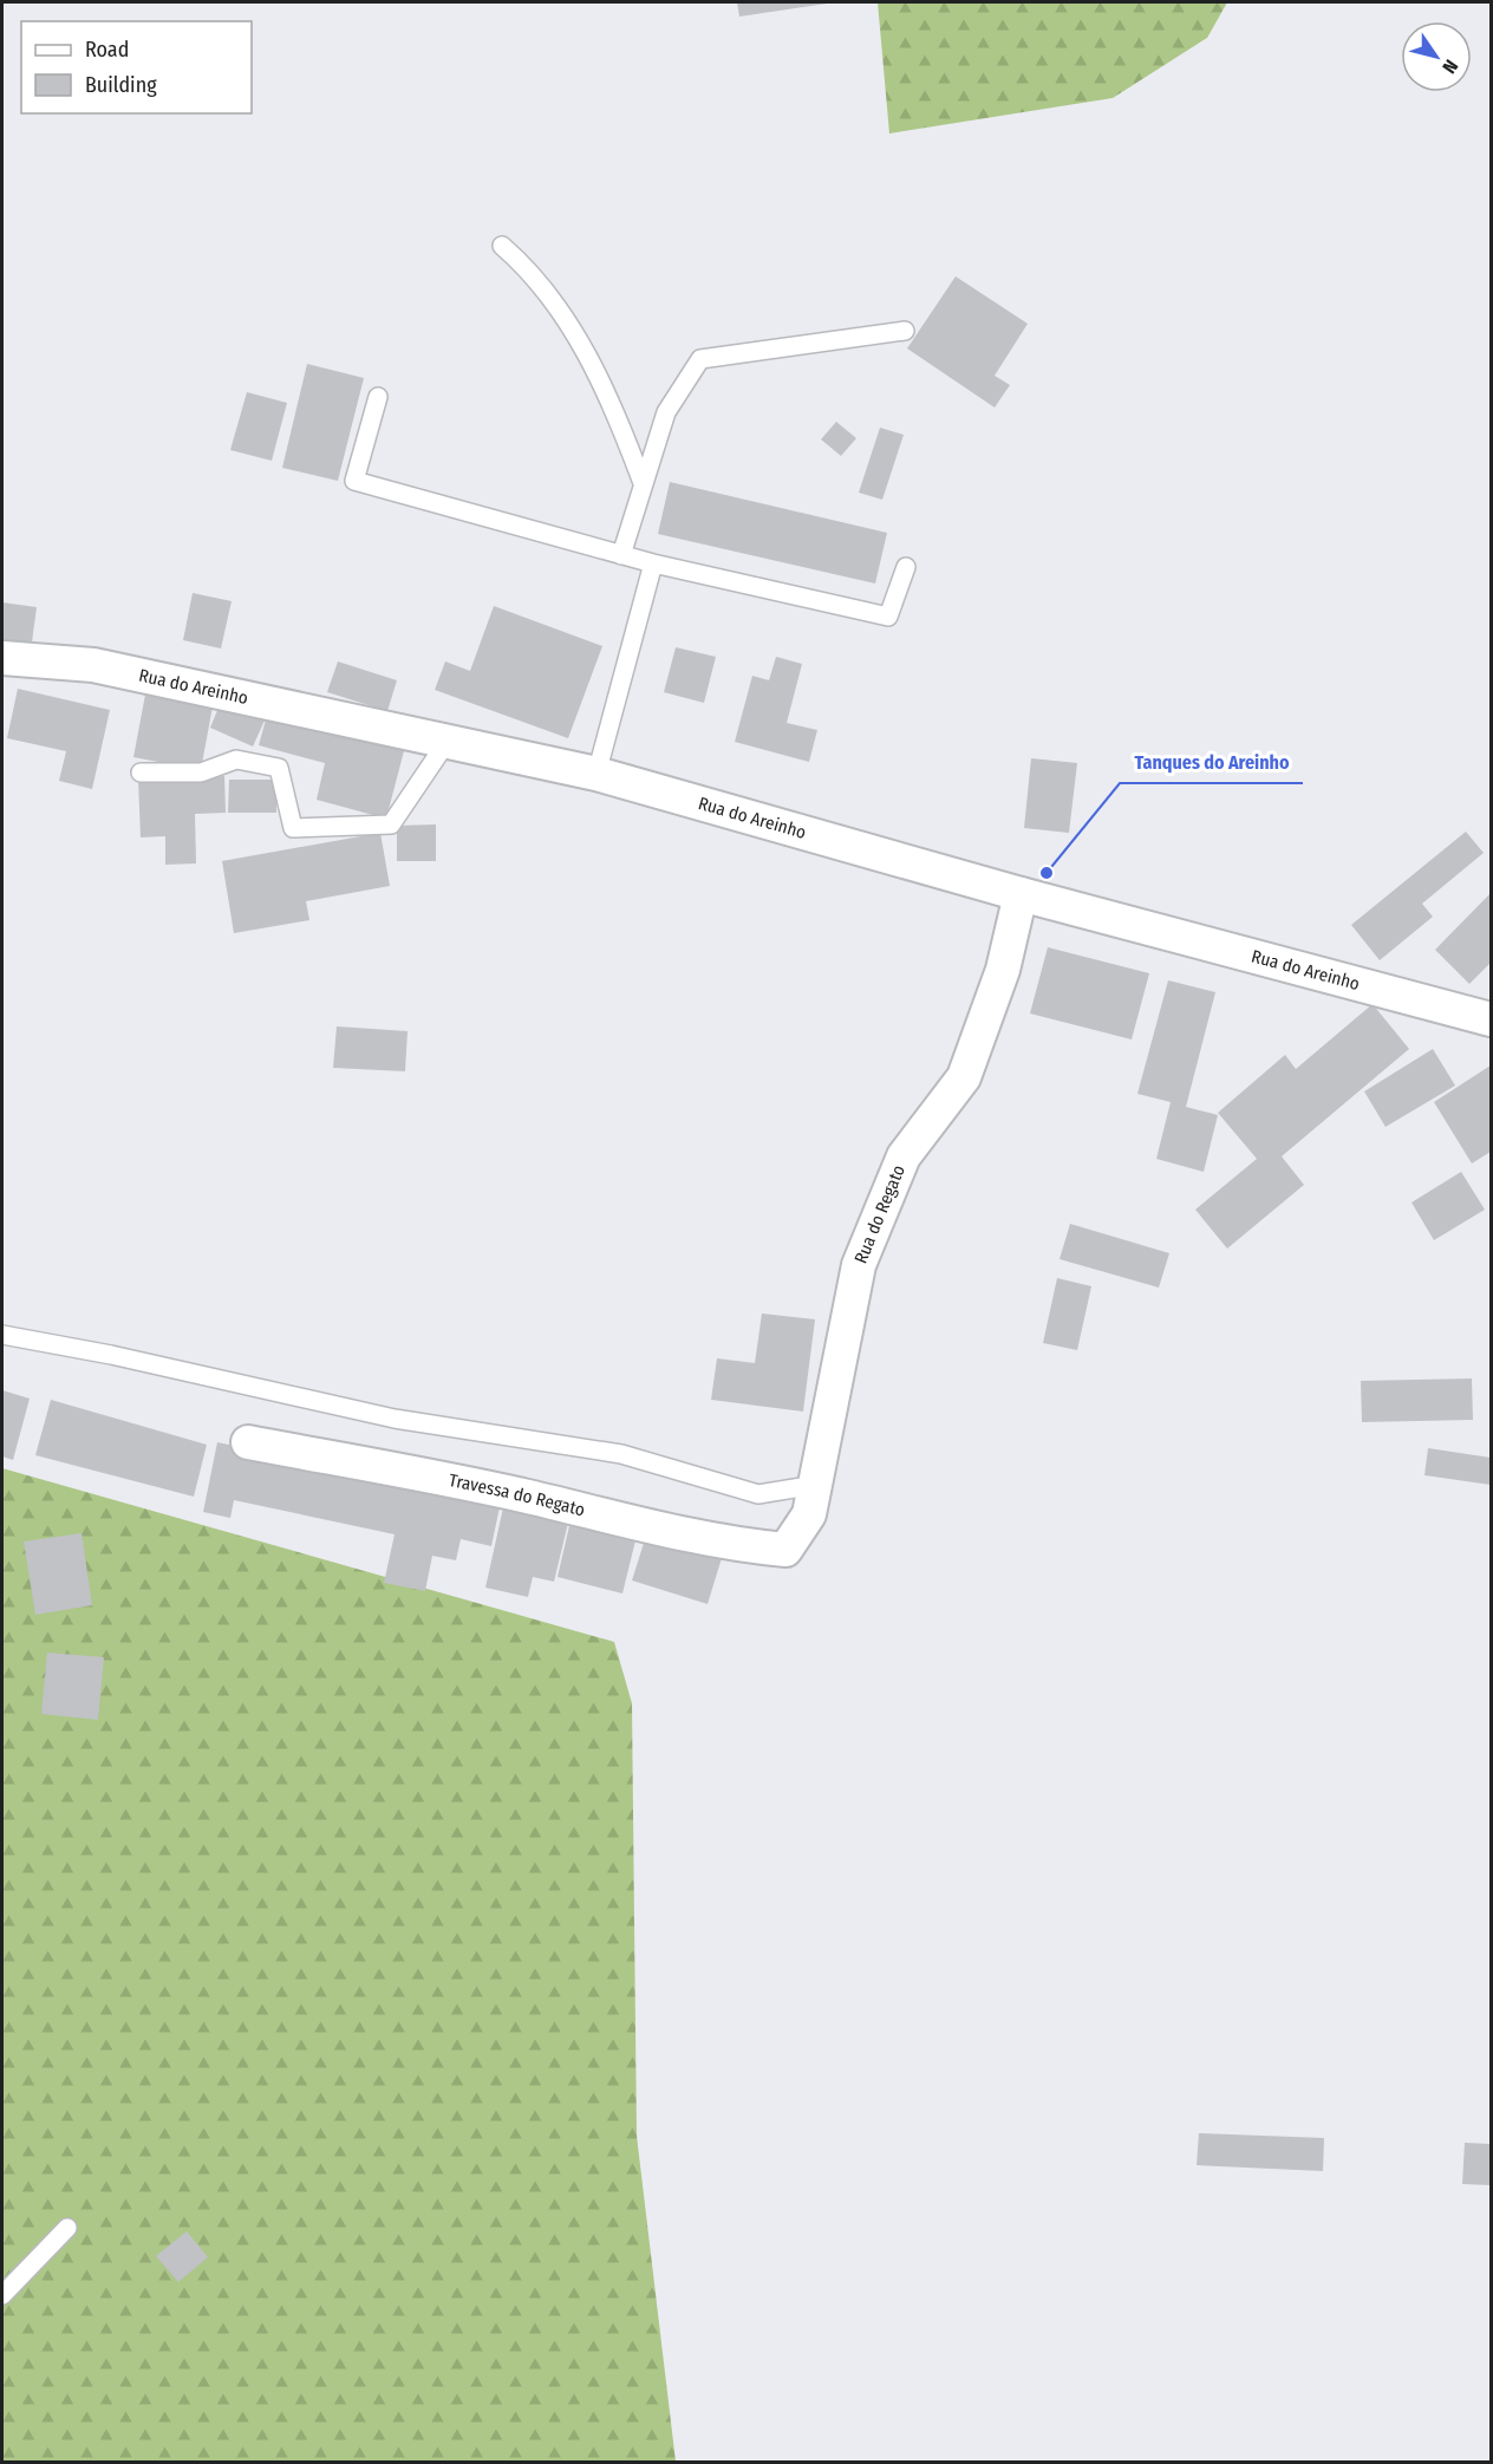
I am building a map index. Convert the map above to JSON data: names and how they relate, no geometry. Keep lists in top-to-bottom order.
{
  "streets": {
    "street": ["Rua do Areinho", "Rua do Regato", "Travessa do Regato"]
  },
  "crossings": [
    ["Rua do Areinho", "Rua do Regato"],
    ["Rua do Regato", "Travessa do Regato"]
  ],
  "places": ["Tanques do Areinho"],
  "legend": ["Road", "Building"],
  "north": "bottom right"
}
